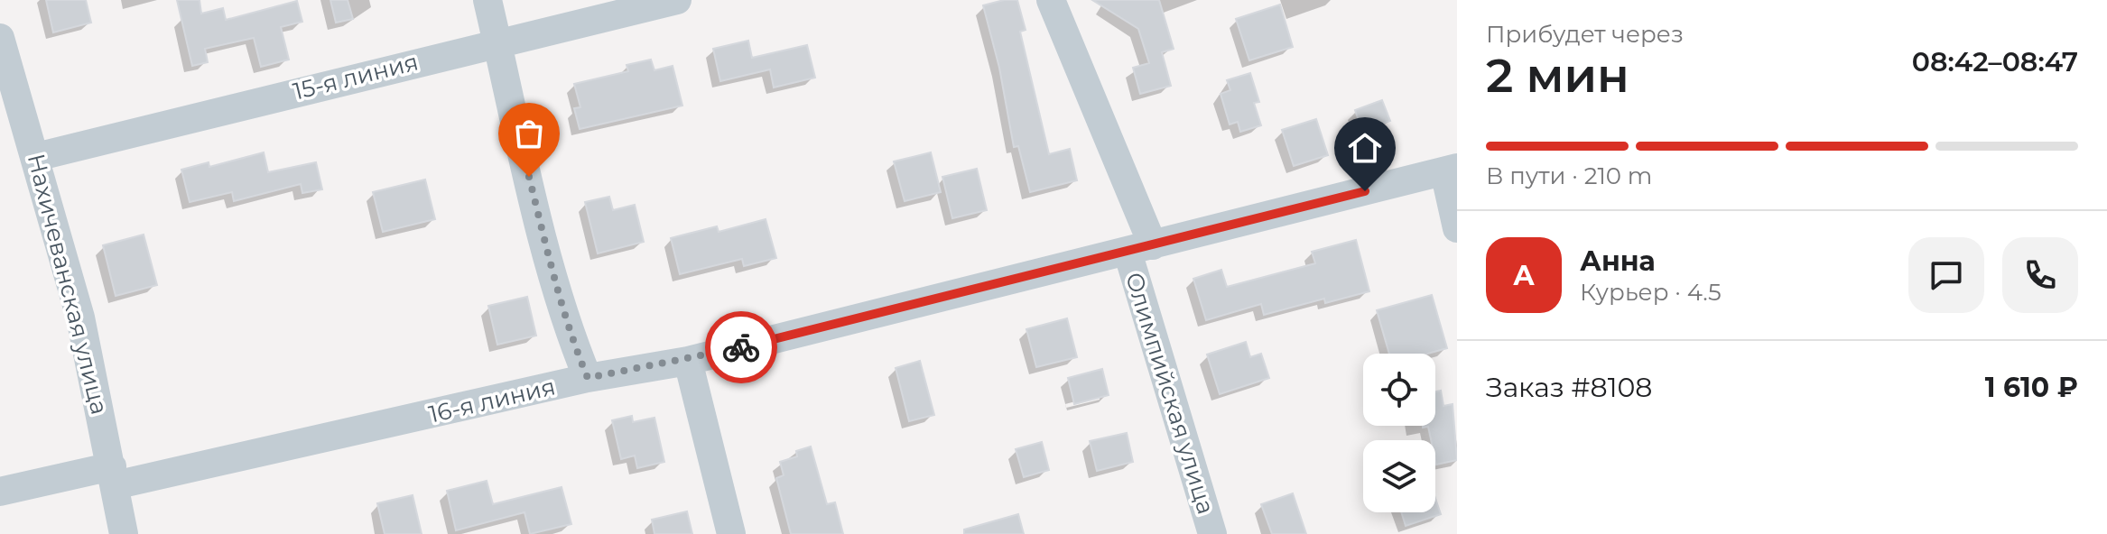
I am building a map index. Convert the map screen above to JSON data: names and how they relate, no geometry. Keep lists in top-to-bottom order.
{
  "streets": {
    "street": [
      "15-я линия",
      "Нахичеванская улица",
      "Олимпийская улица",
      "16-я линия"
    ]
  },
  "crossings": [
    ["15-я линия", "Нахичеванская улица"],
    ["Нахичеванская улица", "16-я линия"],
    ["Олимпийская улица", "16-я линия"]
  ],
  "page": {
    "heading": ["2 мин", "Прибудет через", "08:42–08:47"],
    "panel": [
      "Анна",
      "Курьер · 4.5",
      "Заказ #8108",
      "1 610 ₽"
    ],
    "bar": "В пути · 210 m",
    "round": "А"
  }
}
